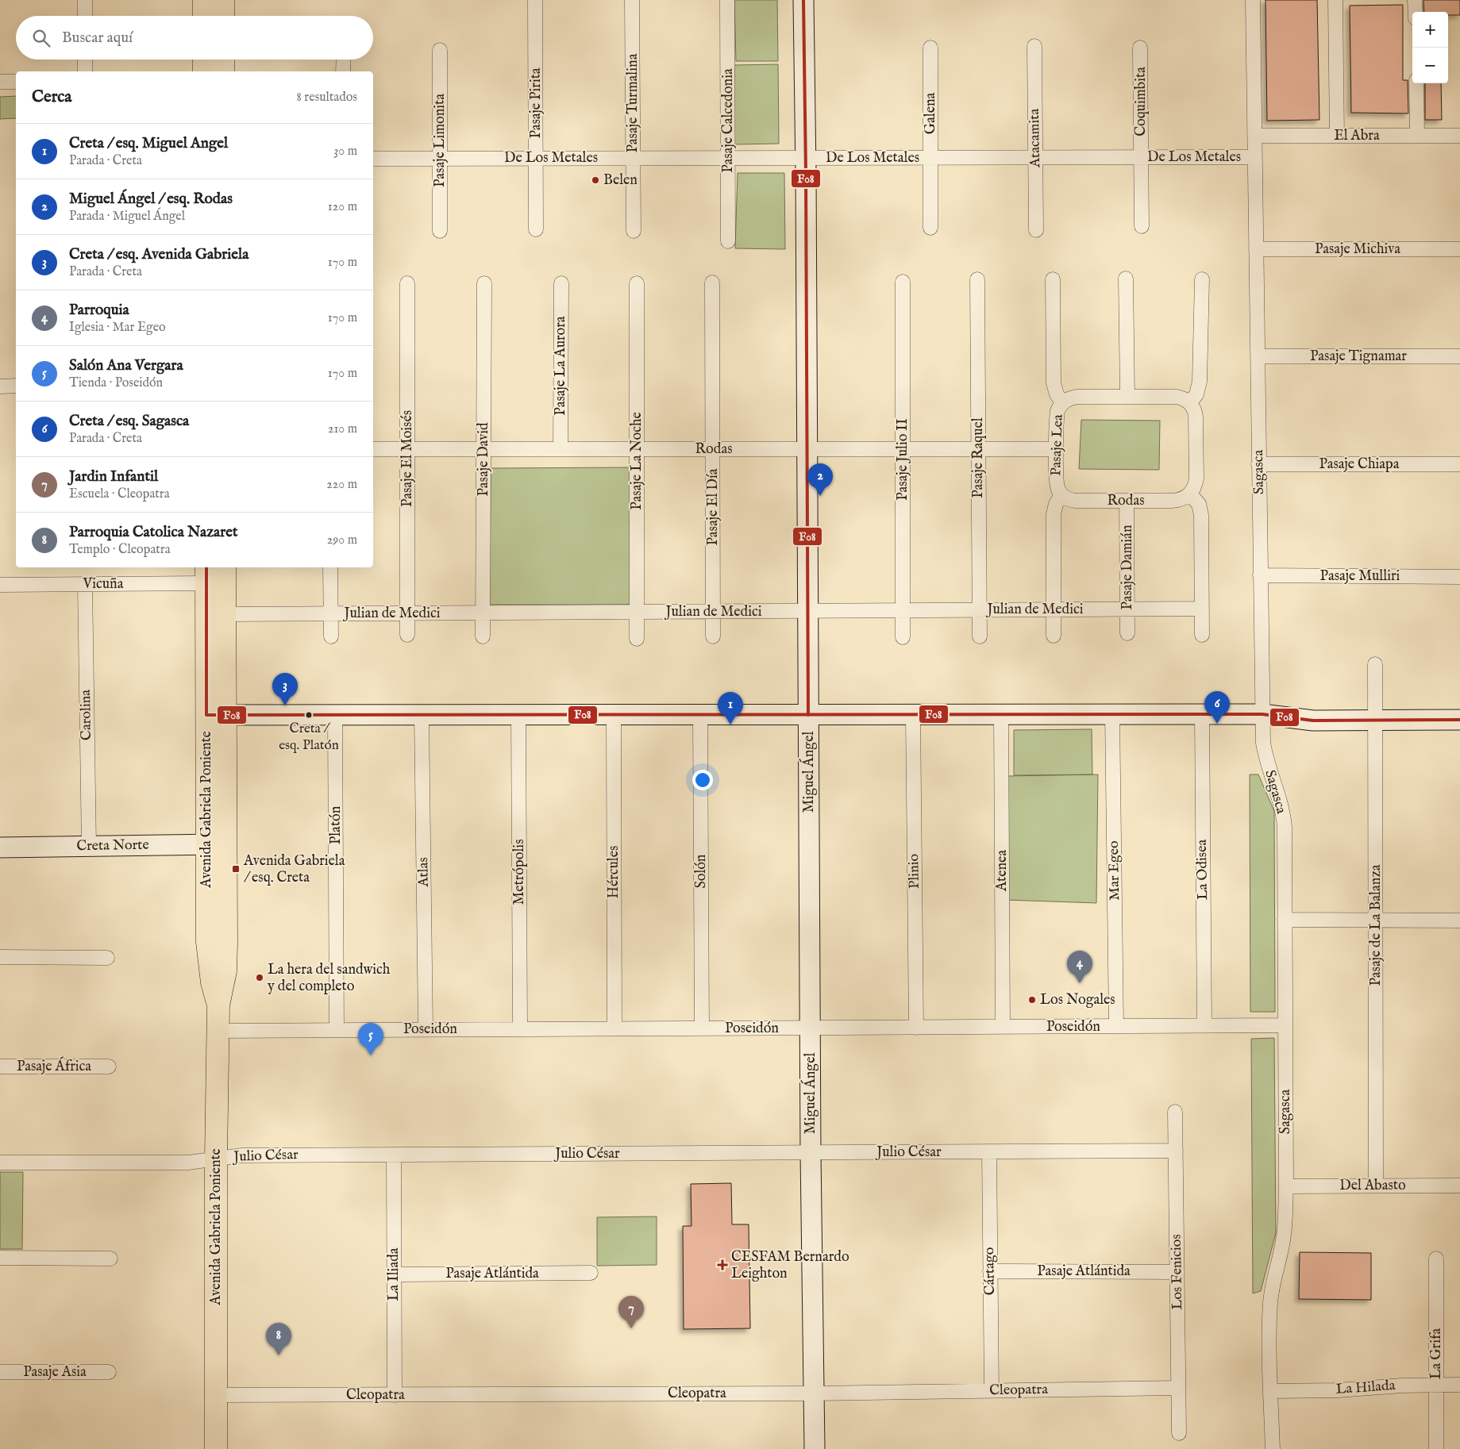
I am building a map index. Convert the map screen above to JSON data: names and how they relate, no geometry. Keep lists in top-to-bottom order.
{
  "streets": {
    "main road": ["Avenida Gabriela Poniente"],
    "street": [
      "Coquimbita",
      "Pasaje Pirita",
      "Pasaje Turmalina",
      "Galena",
      "Pasaje Calcedonia",
      "El Abra",
      "Atacamita",
      "Pasaje Limonita",
      "De Los Metales",
      "Pasaje Michiva",
      "Pasaje Tignamar",
      "Pasaje La Aurora",
      "Pasaje Lea",
      "Rodas",
      "Pasaje Raquel",
      "Pasaje El Moisés",
      "Pasaje David",
      "Pasaje Julio II",
      "Pasaje La Noche",
      "Pasaje Chiapa",
      "Sagasca",
      "Pasaje El Día",
      "Pasaje Damián",
      "Pasaje Mulliri",
      "Vicuña",
      "Julian de Medici",
      "Carolina",
      "Miguel Ángel",
      "Platón",
      "Creta Norte",
      "La Odisea",
      "Atenea",
      "Mar Egeo",
      "Solón",
      "Plinio",
      "Atlas",
      "Metrópolis",
      "Hércules",
      "Pasaje de La Balanza",
      "Poseidón",
      "Pasaje África",
      "Julio César",
      "Del Abasto",
      "Cártago",
      "Pasaje Atlántida",
      "Los Fenicios",
      "La Iliada",
      "La Grifa",
      "Pasaje Asia",
      "La Hilada",
      "Cleopatra"
    ]
  },
  "crossings": [
    ["Coquimbita", "De Los Metales"],
    ["Pasaje Pirita", "De Los Metales"],
    ["Pasaje Turmalina", "De Los Metales"],
    ["Galena", "De Los Metales"],
    ["Pasaje Calcedonia", "De Los Metales"],
    ["El Abra", "Sagasca"],
    ["Atacamita", "De Los Metales"],
    ["Pasaje Limonita", "De Los Metales"],
    ["De Los Metales", "Sagasca"],
    ["De Los Metales", "Miguel Ángel"],
    ["Pasaje Michiva", "Sagasca"],
    ["Pasaje Tignamar", "Sagasca"],
    ["Pasaje La Aurora", "Rodas"],
    ["Pasaje Lea", "Rodas"],
    ["Pasaje Lea", "Julian de Medici"],
    ["Rodas", "Pasaje Raquel"],
    ["Rodas", "Pasaje El Moisés"],
    ["Rodas", "Pasaje David"],
    ["Rodas", "Pasaje Julio II"],
    ["Rodas", "Pasaje La Noche"],
    ["Rodas", "Pasaje El Día"],
    ["Rodas", "Pasaje Damián"],
    ["Rodas", "Miguel Ángel"],
    ["Pasaje Raquel", "Julian de Medici"],
    ["Pasaje El Moisés", "Julian de Medici"],
    ["Pasaje David", "Julian de Medici"],
    ["Pasaje Julio II", "Julian de Medici"],
    ["Pasaje La Noche", "Julian de Medici"],
    ["Pasaje Chiapa", "Sagasca"],
    ["Sagasca", "Pasaje Mulliri"],
    ["Sagasca", "Poseidón"],
    ["Sagasca", "Del Abasto"],
    ["Sagasca", "La Hilada"],
    ["Pasaje El Día", "Julian de Medici"],
    ["Pasaje Damián", "Julian de Medici"],
    ["Vicuña", "Carolina"],
    ["Vicuña", "Avenida Gabriela Poniente"],
    ["Julian de Medici", "Miguel Ángel"],
    ["Julian de Medici", "Avenida Gabriela Poniente"],
    ["Carolina", "Creta Norte"],
    ["Miguel Ángel", "Poseidón"],
    ["Miguel Ángel", "Julio César"],
    ["Miguel Ángel", "Cleopatra"],
    ["Avenida Gabriela Poniente", "Creta Norte"],
    ["Avenida Gabriela Poniente", "Poseidón"],
    ["Avenida Gabriela Poniente", "Julio César"],
    ["Avenida Gabriela Poniente", "Cleopatra"],
    ["Platón", "Poseidón"],
    ["La Odisea", "Poseidón"],
    ["Atenea", "Poseidón"],
    ["Mar Egeo", "Poseidón"],
    ["Solón", "Poseidón"],
    ["Plinio", "Poseidón"],
    ["Atlas", "Poseidón"],
    ["Metrópolis", "Poseidón"],
    ["Hércules", "Poseidón"],
    ["Pasaje de La Balanza", "Del Abasto"],
    ["Julio César", "Cártago"],
    ["Julio César", "Los Fenicios"],
    ["Julio César", "La Iliada"],
    ["Cártago", "Pasaje Atlántida"],
    ["Cártago", "Cleopatra"],
    ["Pasaje Atlántida", "Los Fenicios"],
    ["Pasaje Atlántida", "La Iliada"],
    ["Los Fenicios", "Cleopatra"],
    ["La Iliada", "Cleopatra"],
    ["La Grifa", "La Hilada"]
  ],
  "places": {
    "other": [
      "Belen",
      "Creta / esq. Platón",
      "La hera del sandwich y del completo",
      "Los Nogales"
    ],
    "transit": ["Avenida Gabriela / esq. Creta"],
    "health": ["CESFAM Bernardo Leighton"]
  },
  "lines": ["transit line F08"],
  "page": {
    "map_buttons": ["+", "−"],
    "search": "Buscar aquí",
    "heading": ["Cerca", "8 resultados"],
    "list": [
      {
        "mark": "1",
        "name": "Creta / esq. Miguel Angel",
        "note": "Parada · Creta",
        "value": "30 m"
      },
      {
        "mark": "2",
        "name": "Miguel Ángel / esq. Rodas",
        "note": "Parada · Miguel Ángel",
        "value": "120 m"
      },
      {
        "mark": "3",
        "name": "Creta / esq. Avenida Gabriela",
        "note": "Parada · Creta",
        "value": "170 m"
      },
      {
        "mark": "4",
        "name": "Parroquia",
        "note": "Iglesia · Mar Egeo",
        "value": "170 m"
      },
      {
        "mark": "5",
        "name": "Salón Ana Vergara",
        "note": "Tienda · Poseidón",
        "value": "170 m"
      },
      {
        "mark": "6",
        "name": "Creta / esq. Sagasca",
        "note": "Parada · Creta",
        "value": "210 m"
      },
      {
        "mark": "7",
        "name": "Jardin Infantil",
        "note": "Escuela · Cleopatra",
        "value": "220 m"
      },
      {
        "mark": "8",
        "name": "Parroquia Catolica Nazaret",
        "note": "Templo · Cleopatra",
        "value": "290 m"
      }
    ],
    "pins": [
      "2",
      "3",
      "6",
      "1",
      "4",
      "5",
      "7",
      "8"
    ]
  }
}
